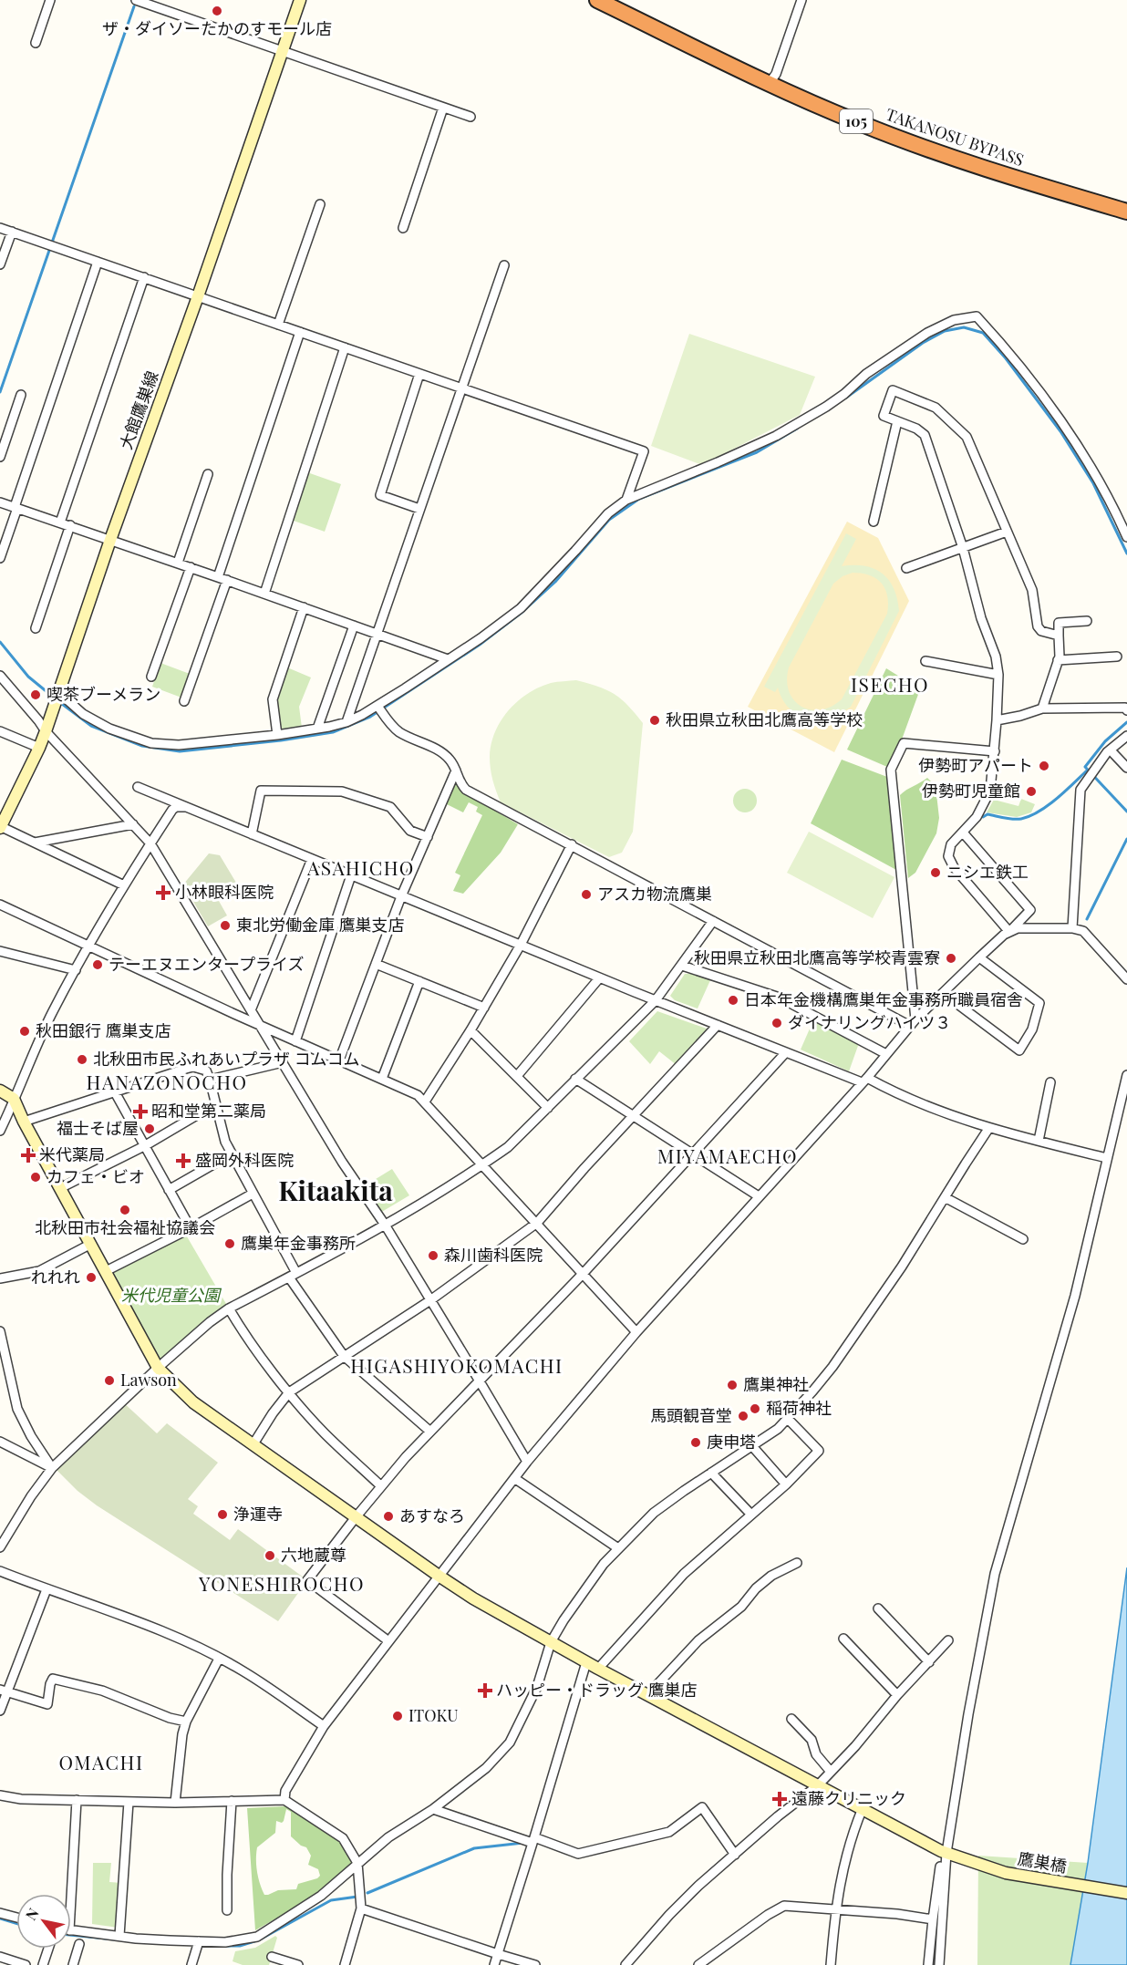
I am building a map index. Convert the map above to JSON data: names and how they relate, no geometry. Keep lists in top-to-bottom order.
{
  "streets": {
    "highway": ["105", "TAKANOSU BYPASS"],
    "street": ["大館鷹巣線", "鷹巣橋"]
  },
  "districts": [
    "ISECHO",
    "ASAHICHO",
    "HANAZONOCHO",
    "MIYAMAECHO",
    "Kitaakita",
    "HIGASHIYOKOMACHI",
    "YONESHIROCHO",
    "OMACHI"
  ],
  "parks": ["米代児童公園"],
  "places": {
    "other": [
      "ザ・ダイソーたかのすモール店",
      "喫茶ブーメラン",
      "秋田県立秋田北鷹高等学校",
      "伊勢町アパート",
      "伊勢町児童館",
      "ニシエ鉄工",
      "アスカ物流鷹巣",
      "東北労働金庫 鷹巣支店",
      "秋田県立秋田北鷹高等学校青雲寮",
      "テーエヌエンタープライズ",
      "日本年金機構鷹巣年金事務所職員宿舎",
      "ダイナリングハイツ３",
      "秋田銀行 鷹巣支店",
      "北秋田市民ふれあいプラザ コムコム",
      "福士そば屋",
      "カフェ・ビオ",
      "北秋田市社会福祉協議会",
      "鷹巣年金事務所",
      "森川歯科医院",
      "れれれ",
      "Lawson",
      "鷹巣神社",
      "稲荷神社",
      "馬頭観音堂",
      "庚申塔",
      "浄運寺",
      "あすなろ",
      "六地蔵尊",
      "ITOKU"
    ],
    "health": [
      "小林眼科医院",
      "昭和堂第二薬局",
      "米代薬局",
      "盛岡外科医院",
      "ハッピー・ドラッグ 鷹巣店",
      "遠藤クリニック"
    ]
  },
  "north": "top left"
}
